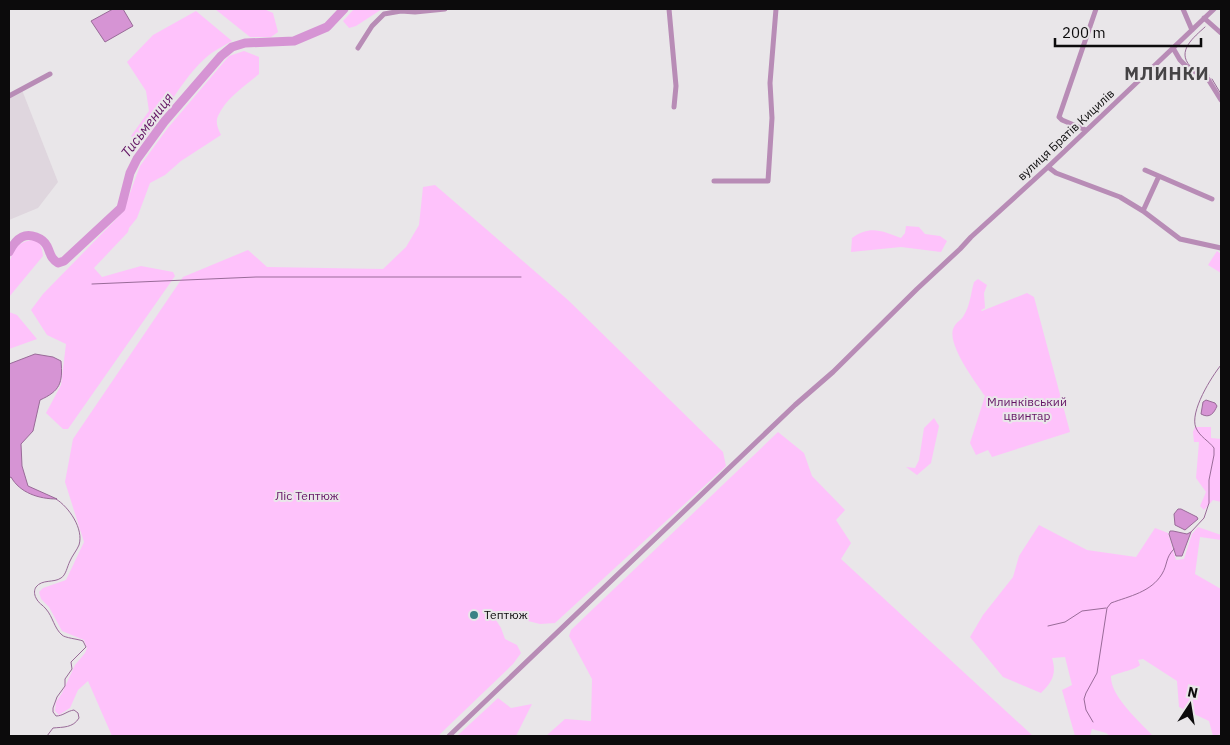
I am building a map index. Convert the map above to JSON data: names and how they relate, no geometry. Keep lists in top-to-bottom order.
{
  "streets": {
    "street": ["вулиця Братів Кицилів"]
  },
  "districts": ["МЛИНКИ"],
  "water": ["Тисьмениця"],
  "parks": ["Млинківський цвинтар", "Ліс Тептюж"],
  "places": ["Тептюж"],
  "scale_bar": "200 m",
  "north": "top"
}
